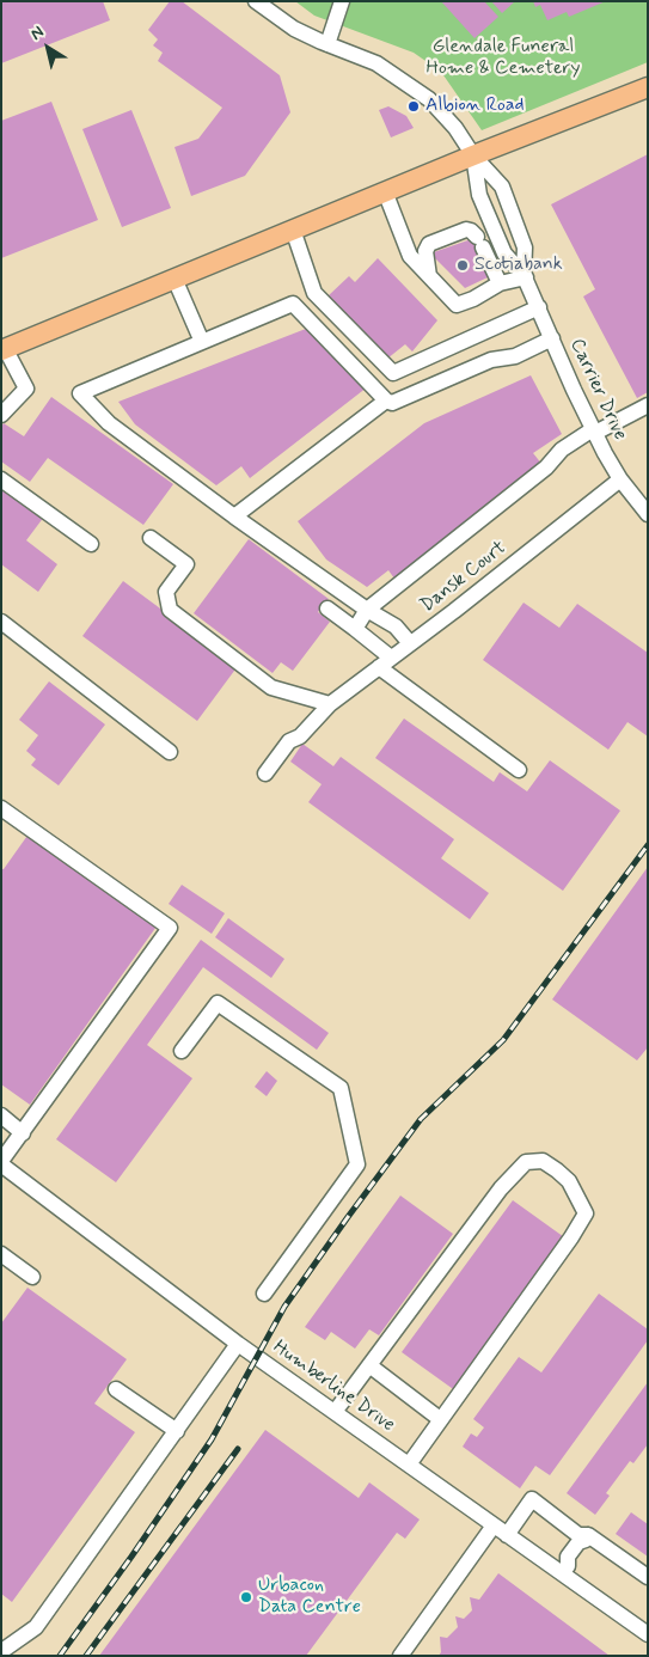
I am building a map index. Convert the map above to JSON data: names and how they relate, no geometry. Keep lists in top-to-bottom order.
{
  "streets": {
    "street": ["Carrier Drive", "Dansk Court", "Humberline Drive"]
  },
  "crossings": [
    ["Carrier Drive", "Dansk Court"]
  ],
  "parks": ["Glendale Funeral Home & Cemetery"],
  "places": ["Albion Road", "Scotiabank", "Urbacon Data Centre"],
  "north": "top left"
}
